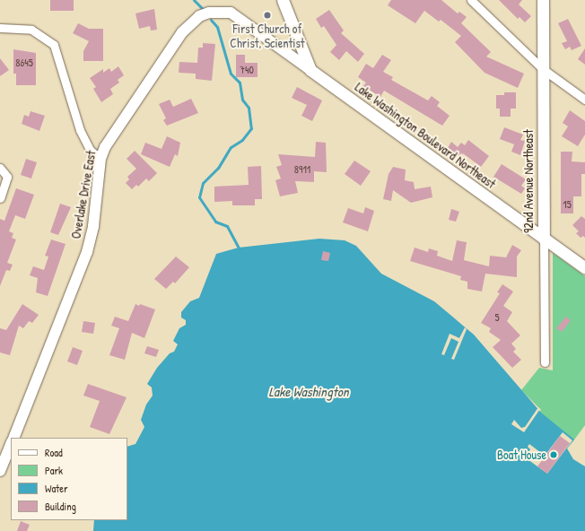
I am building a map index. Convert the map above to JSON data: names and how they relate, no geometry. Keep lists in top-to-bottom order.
{
  "streets": {
    "main road": ["Lake Washington Boulevard Northeast", "92nd Avenue Northeast"],
    "street": ["Overlake Drive East"]
  },
  "crossings": [
    ["Lake Washington Boulevard Northeast", "92nd Avenue Northeast"],
    ["Lake Washington Boulevard Northeast", "Overlake Drive East"]
  ],
  "water": ["Lake Washington"],
  "places": ["First Church of Christ, Scientist", "Boat House"],
  "house_numbers": [
    "8645",
    "740",
    "8911",
    "15",
    "5"
  ],
  "legend": [
    "Road",
    "Park",
    "Water",
    "Building"
  ]
}
